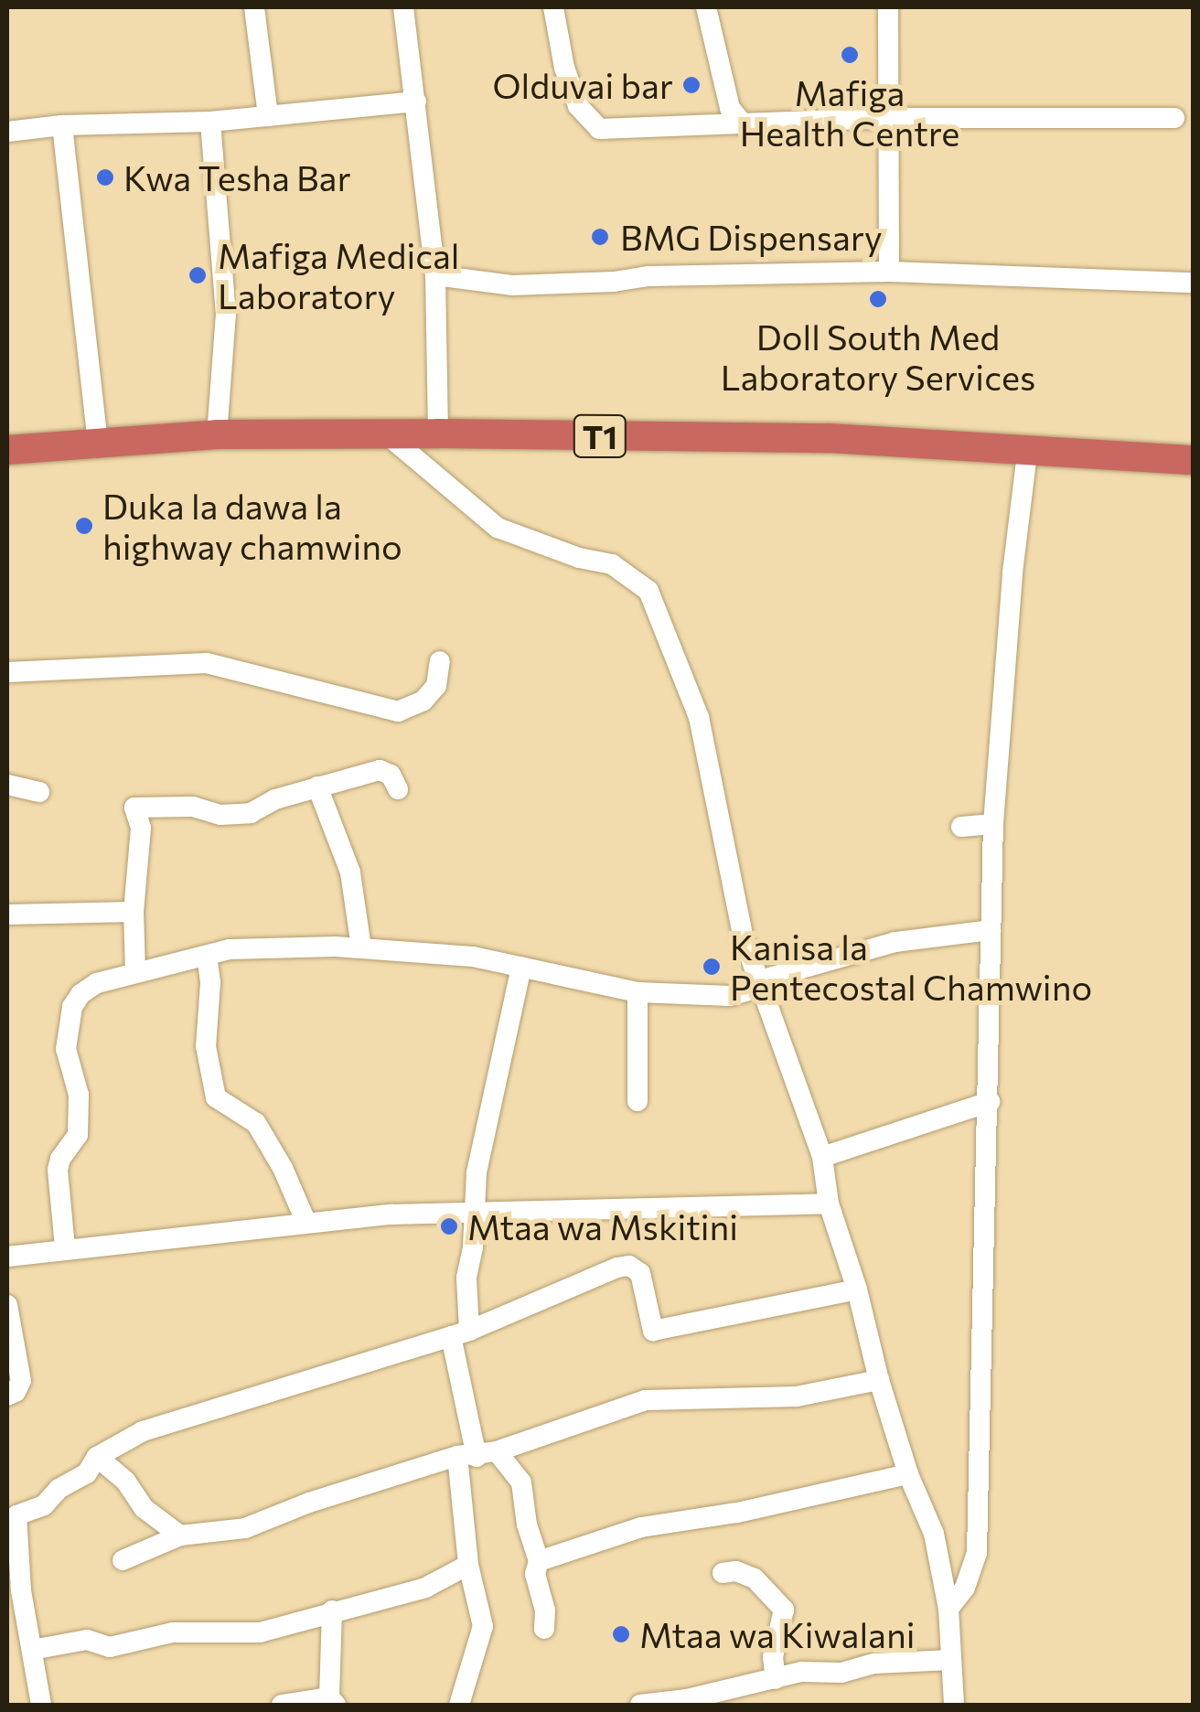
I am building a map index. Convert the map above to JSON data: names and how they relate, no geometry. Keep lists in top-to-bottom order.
{
  "streets": {
    "highway": ["T1"]
  },
  "places": [
    "Mafiga Health Centre",
    "Olduvai bar",
    "Kwa Tesha Bar",
    "BMG Dispensary",
    "Mafiga Medical Laboratory",
    "Doll South Med Laboratory Services",
    "Duka la dawa la highway chamwino",
    "Kanisa la Pentecostal Chamwino",
    "Mtaa wa Mskitini",
    "Mtaa wa Kiwalani"
  ]
}
